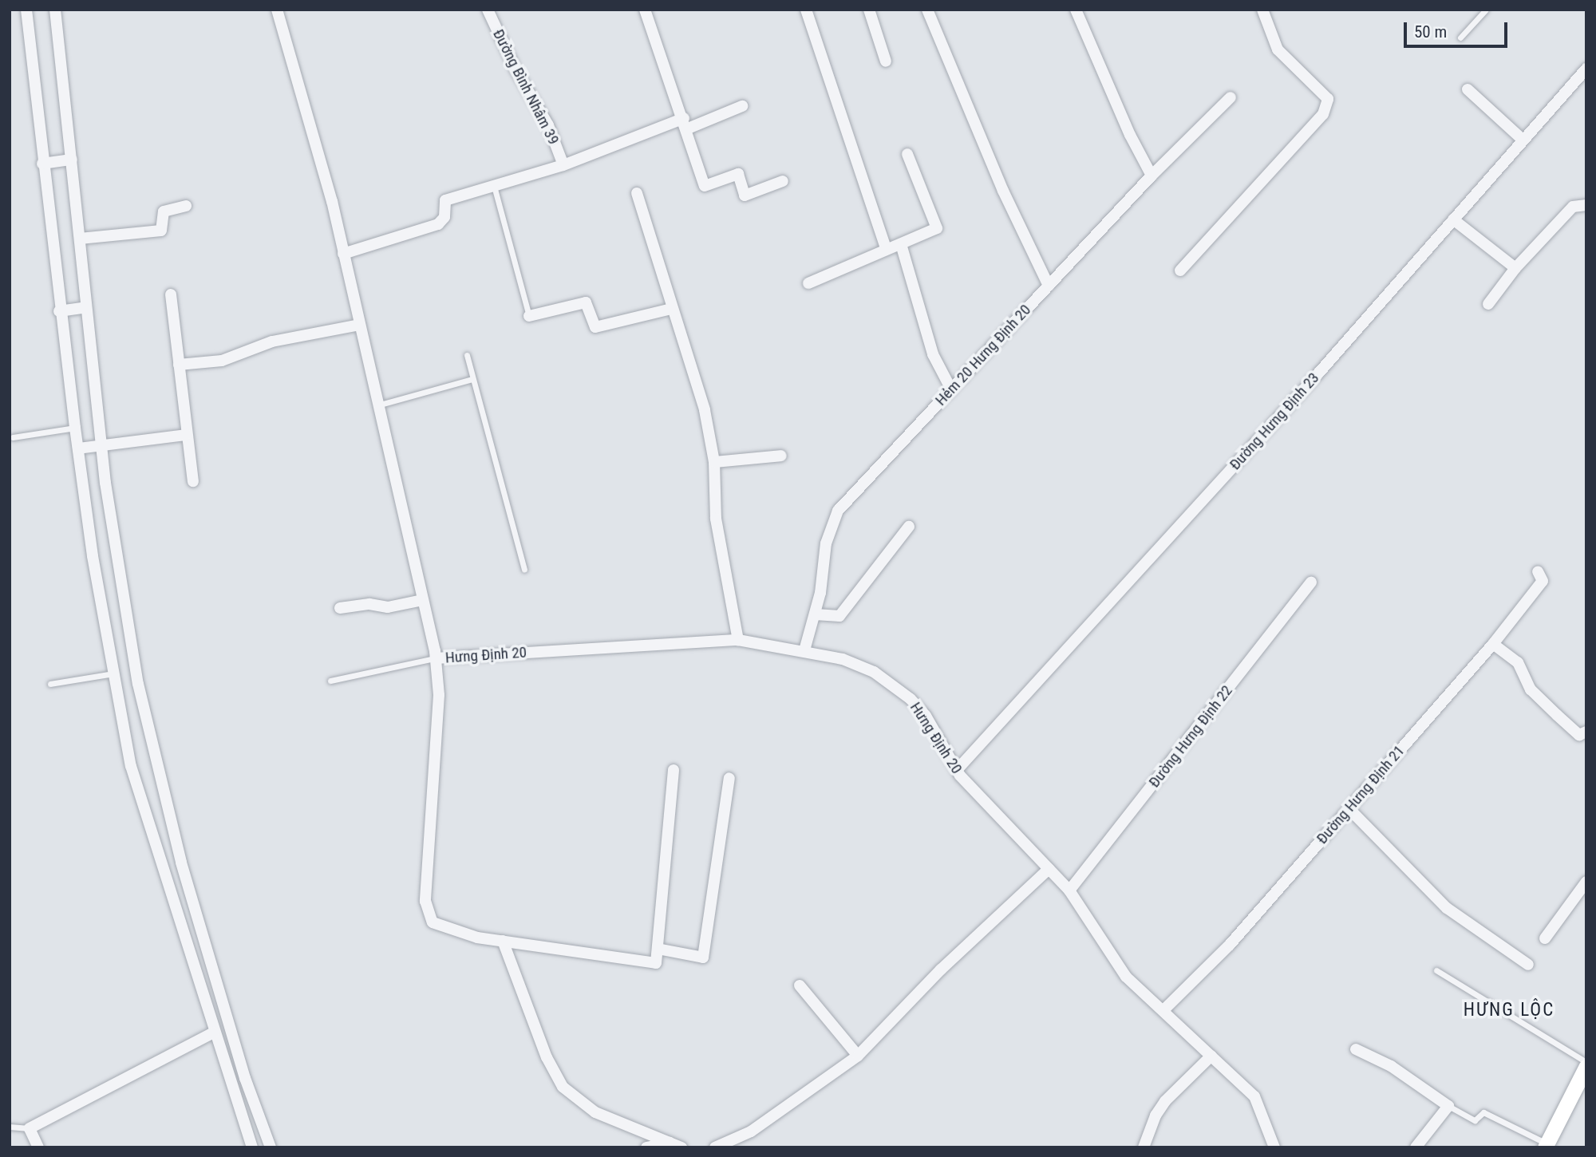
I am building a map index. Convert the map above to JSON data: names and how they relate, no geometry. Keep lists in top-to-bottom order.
{
  "streets": {
    "street": [
      "Đường Bình Nhâm 39",
      "Hẻm 20 Hưng Định 20",
      "Đường Hưng Định 23",
      "Hưng Định 20",
      "Đường Hưng Định 22",
      "Đường Hưng Định 21"
    ]
  },
  "crossings": [
    ["Hẻm 20 Hưng Định 20", "Hưng Định 20"],
    ["Đường Hưng Định 23", "Hưng Định 20"],
    ["Hưng Định 20", "Đường Hưng Định 22"],
    ["Hưng Định 20", "Đường Hưng Định 21"]
  ],
  "districts": ["HƯNG LỘC"],
  "scale_bar": "50 m"
}
